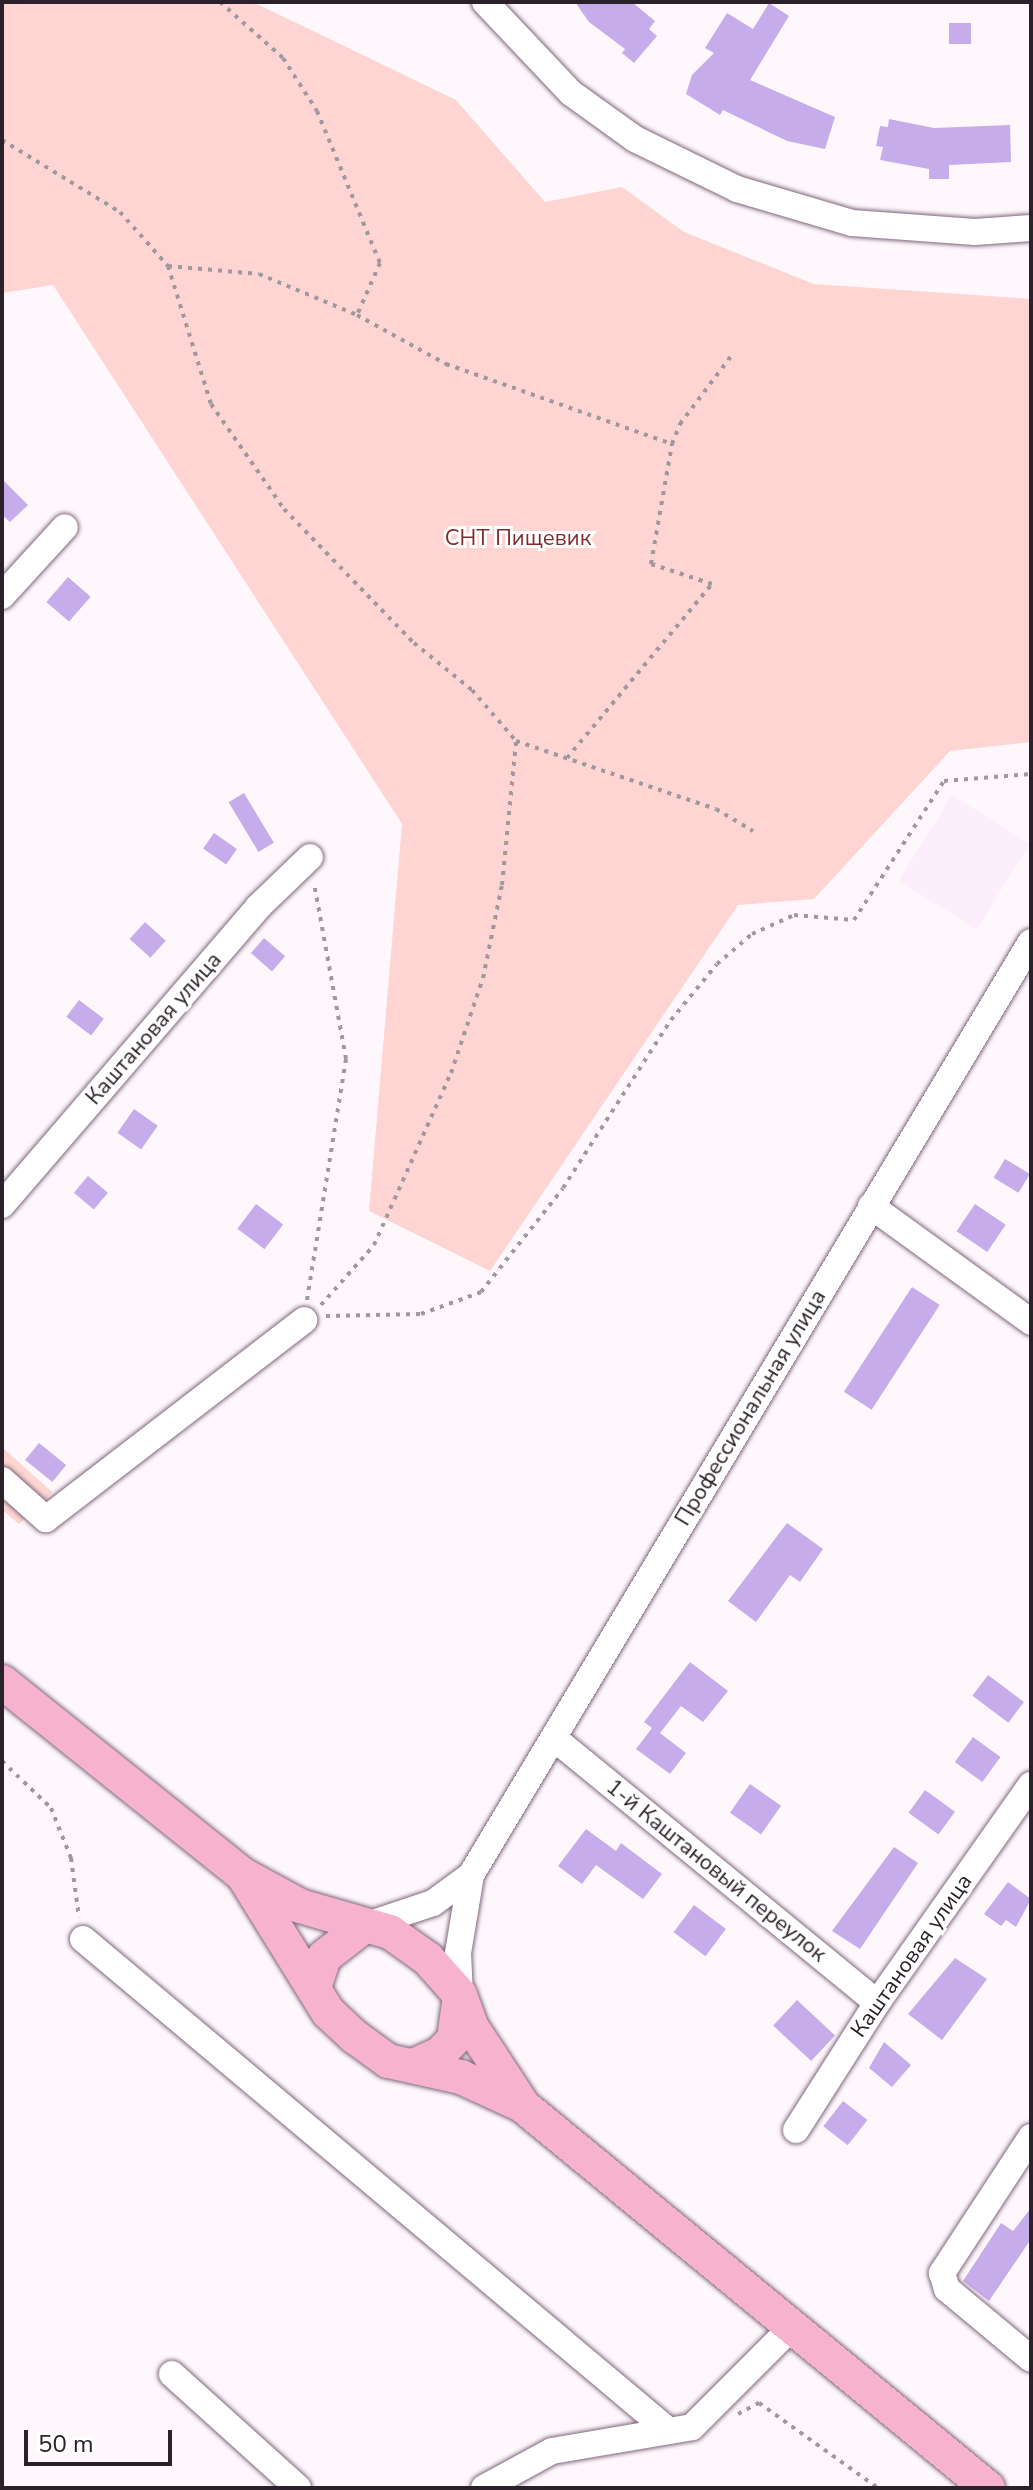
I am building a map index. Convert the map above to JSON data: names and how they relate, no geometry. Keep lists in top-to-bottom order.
{
  "streets": {
    "street": ["Каштановая улица", "Профессиональная улица", "1-й Каштановый переулок"]
  },
  "crossings": [
    ["Каштановая улица", "1-й Каштановый переулок"],
    ["Профессиональная улица", "1-й Каштановый переулок"]
  ],
  "parks": ["СНТ Пищевик"],
  "scale_bar": "50 m"
}
